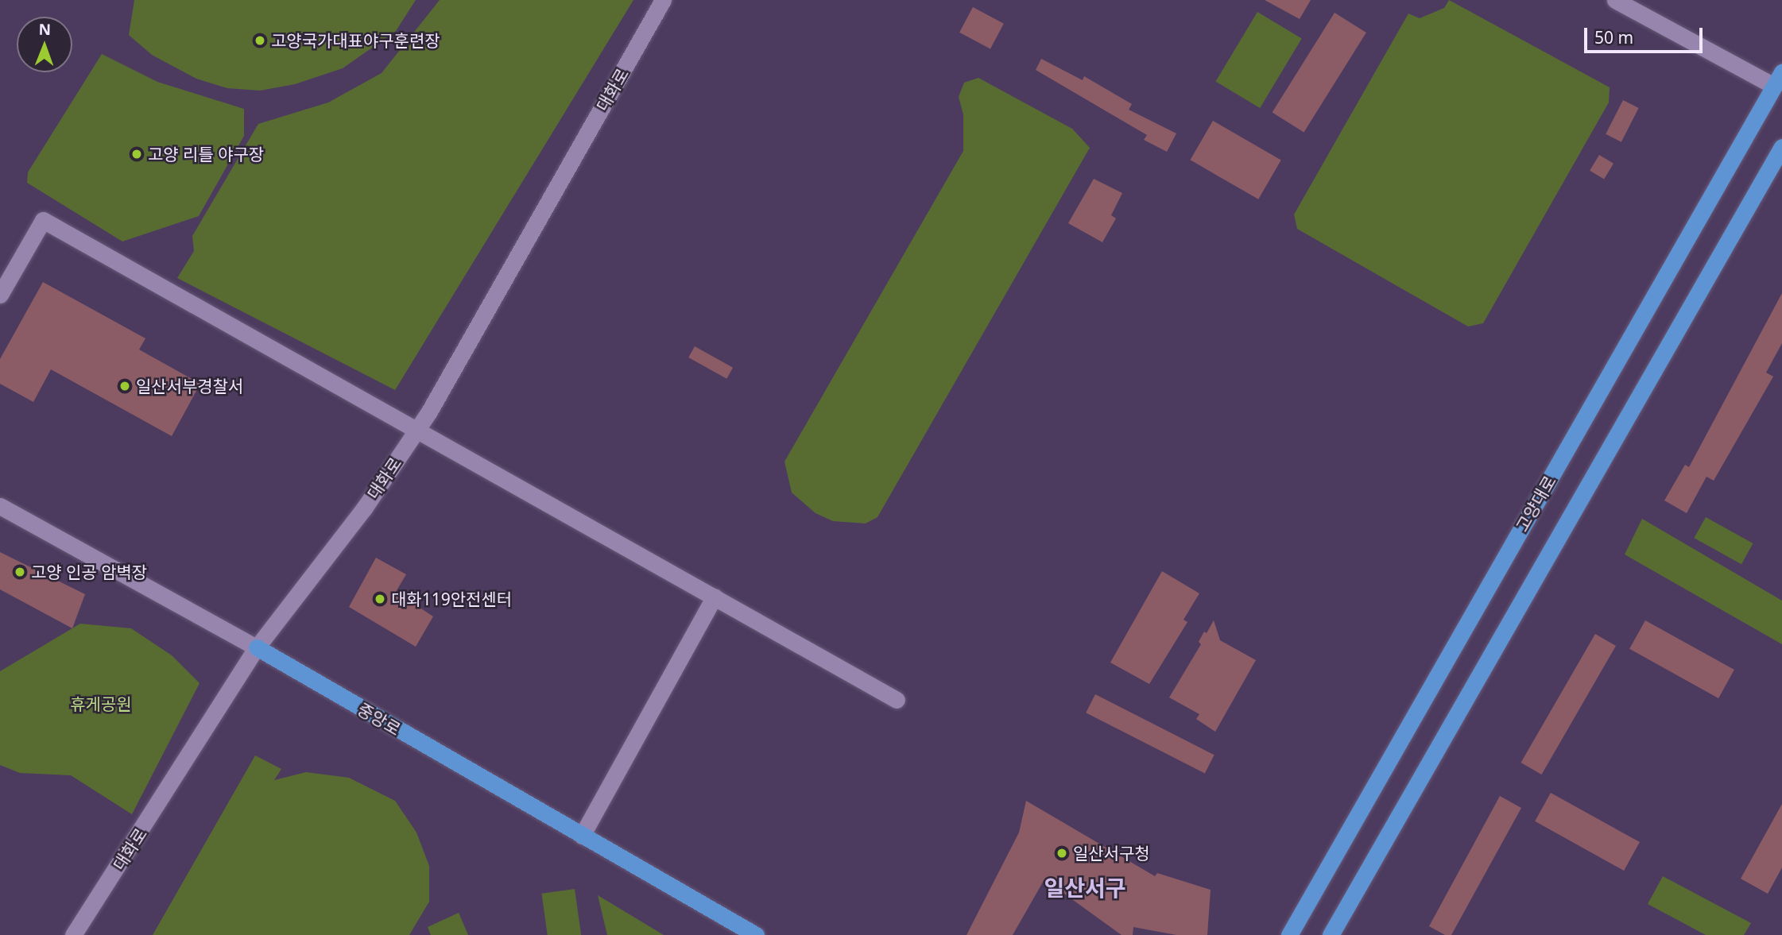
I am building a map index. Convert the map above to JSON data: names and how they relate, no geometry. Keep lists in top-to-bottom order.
{
  "streets": {
    "main road": ["고양대로", "중앙로"],
    "street": ["대화로"]
  },
  "crossings": [
    ["대화로", "중앙로"]
  ],
  "districts": ["일산서구"],
  "parks": ["휴게공원"],
  "places": [
    "고양국가대표야구훈련장",
    "고양 리틀 야구장",
    "일산서부경찰서",
    "고양 인공 암벽장",
    "대화119안전센터",
    "일산서구청"
  ],
  "scale_bar": "50 m",
  "north": "top"
}
